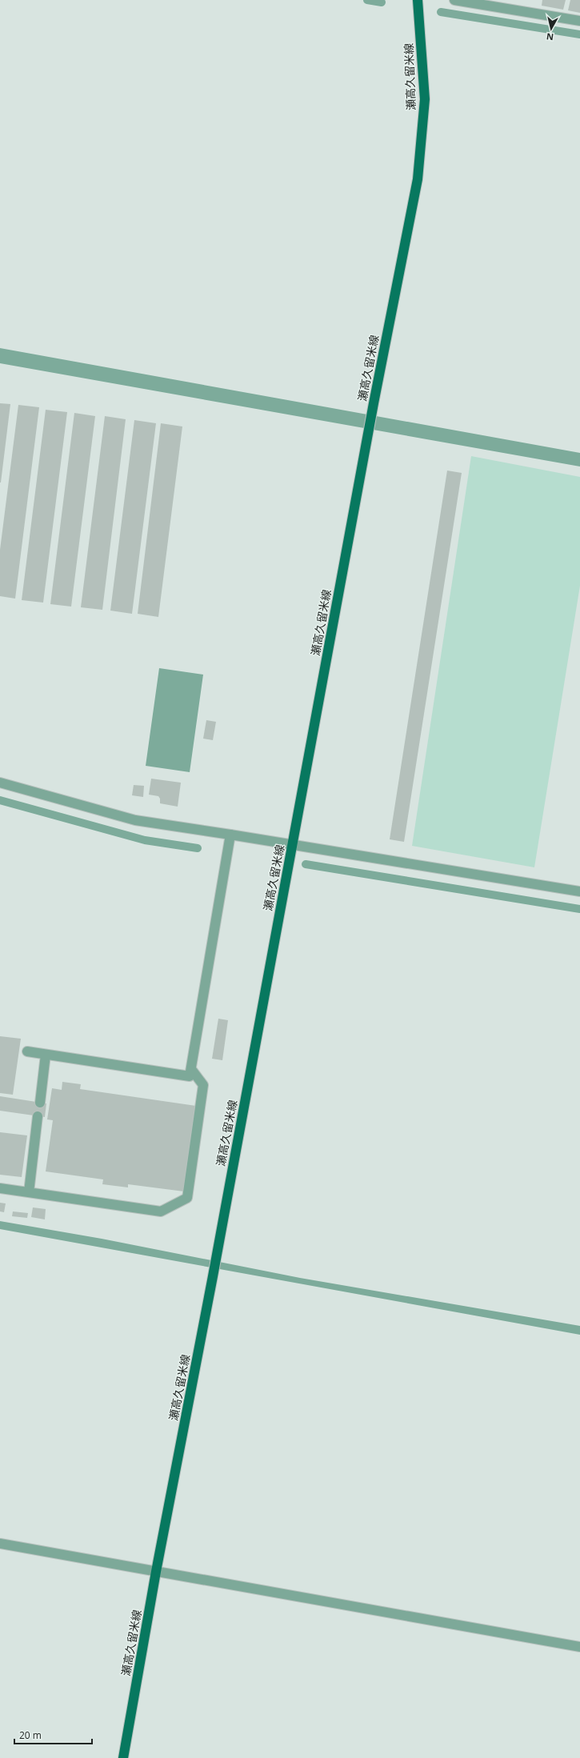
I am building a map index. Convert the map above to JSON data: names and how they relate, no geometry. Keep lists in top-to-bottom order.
{
  "streets": {
    "main road": ["瀬高久留米線"]
  },
  "scale_bar": "20 m",
  "north": "bottom"
}
